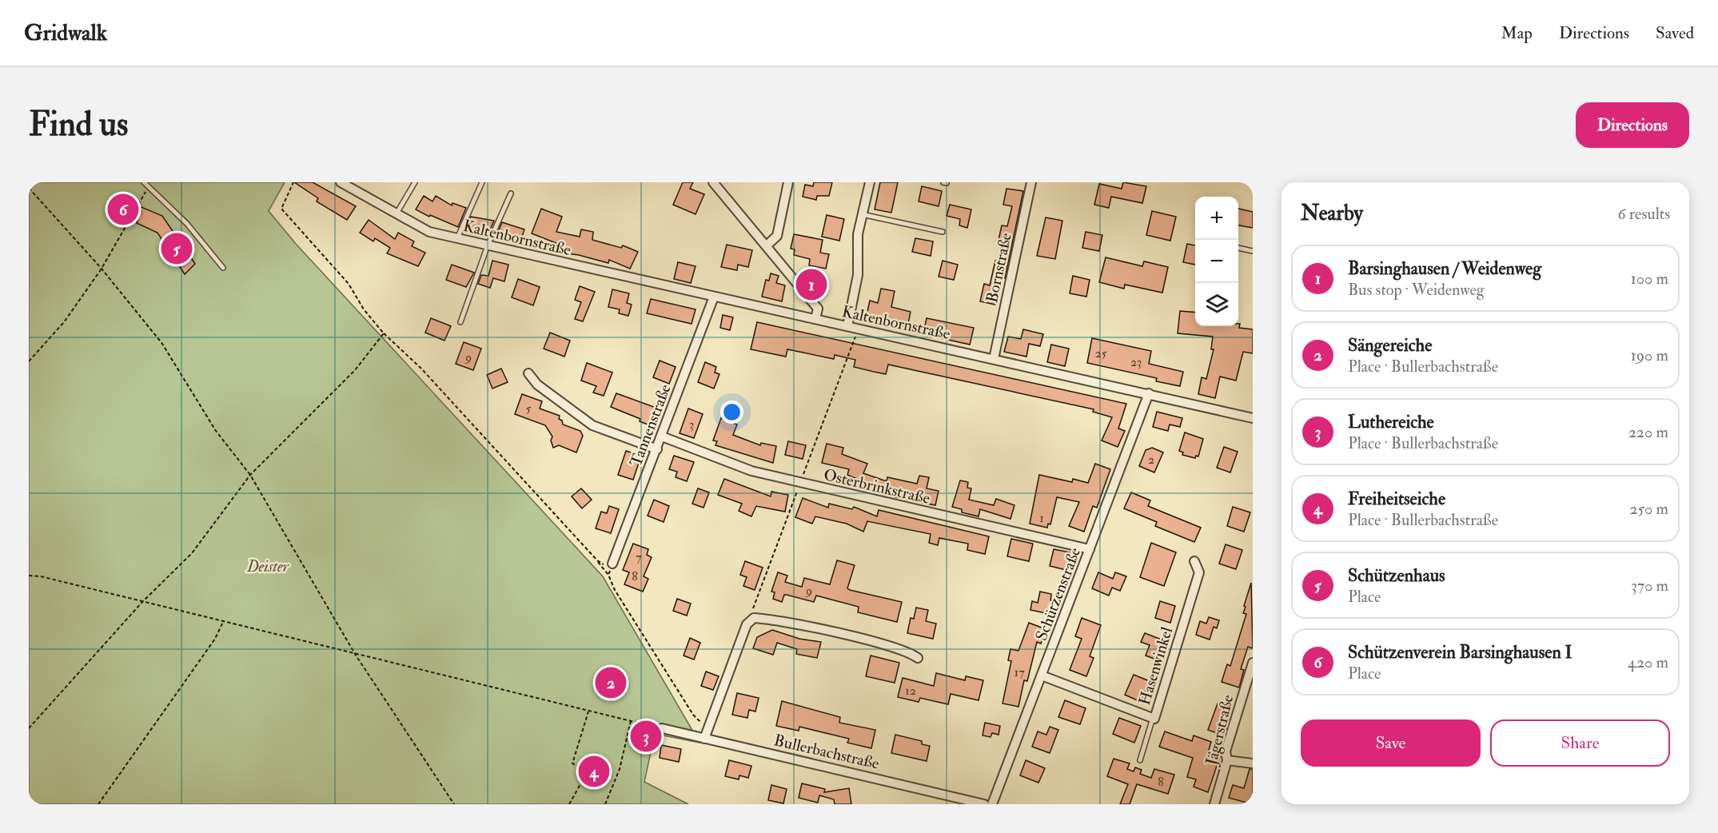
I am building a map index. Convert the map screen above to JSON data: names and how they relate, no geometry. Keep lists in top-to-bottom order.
{
  "streets": {
    "street": [
      "Kaltenbornstraße",
      "Bornstraße",
      "Tannenstraße",
      "Osterbrinkstraße",
      "Schützenstraße",
      "Hasenwinkel",
      "Jägerstraße",
      "Bullerbachstraße"
    ]
  },
  "crossings": [
    ["Kaltenbornstraße", "Bornstraße"],
    ["Kaltenbornstraße", "Tannenstraße"],
    ["Kaltenbornstraße", "Schützenstraße"],
    ["Tannenstraße", "Osterbrinkstraße"],
    ["Osterbrinkstraße", "Schützenstraße"],
    ["Schützenstraße", "Hasenwinkel"]
  ],
  "parks": ["Deister"],
  "house_numbers": [
    "25",
    "9",
    "23",
    "5",
    "3",
    "2",
    "1",
    "7",
    "8",
    "9",
    "17",
    "12",
    "8"
  ],
  "page": {
    "header": "Gridwalk",
    "nav": ["Map", "Directions", "Saved"],
    "buttons": [
      "Directions",
      ["Save", "Share"]
    ],
    "title": "Find us",
    "heading": ["Nearby", "6 results"],
    "pins": [
      "6",
      "5",
      "1",
      "2",
      "3",
      "4"
    ],
    "map_buttons": ["+", "−"],
    "list": [
      {
        "mark": "1",
        "name": "Barsinghausen / Weidenweg",
        "note": "Bus stop · Weidenweg",
        "value": "100 m"
      },
      {
        "mark": "2",
        "name": "Sängereiche",
        "note": "Place · Bullerbachstraße",
        "value": "190 m"
      },
      {
        "mark": "3",
        "name": "Luthereiche",
        "note": "Place · Bullerbachstraße",
        "value": "220 m"
      },
      {
        "mark": "4",
        "name": "Freiheitseiche",
        "note": "Place · Bullerbachstraße",
        "value": "250 m"
      },
      {
        "mark": "5",
        "name": "Schützenhaus",
        "note": "Place",
        "value": "370 m"
      },
      {
        "mark": "6",
        "name": "Schützenverein Barsinghausen I",
        "note": "Place",
        "value": "420 m"
      }
    ]
  }
}
